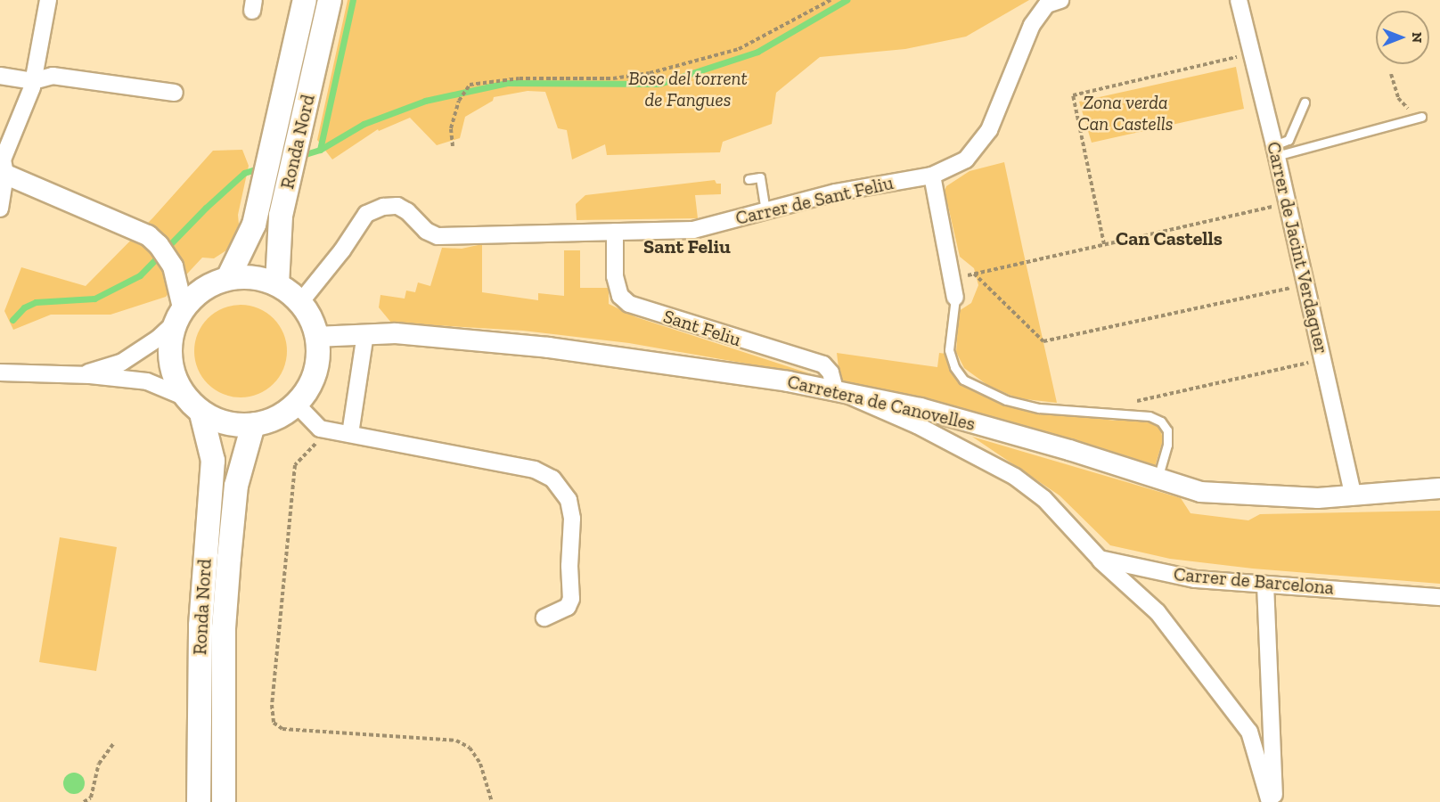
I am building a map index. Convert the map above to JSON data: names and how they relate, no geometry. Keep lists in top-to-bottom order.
{
  "streets": {
    "main road": ["Ronda Nord"],
    "street": [
      "Carrer de Sant Feliu",
      "Carrer de Jacint Verdaguer",
      "Sant Feliu",
      "Carretera de Canovelles",
      "Carrer de Barcelona"
    ]
  },
  "crossings": [
    ["Ronda Nord", "Carrer de Sant Feliu"],
    ["Ronda Nord", "Carretera de Canovelles"],
    ["Carrer de Sant Feliu", "Sant Feliu"],
    ["Carrer de Sant Feliu", "Carretera de Canovelles"],
    ["Carrer de Jacint Verdaguer", "Carretera de Canovelles"],
    ["Sant Feliu", "Carretera de Canovelles"]
  ],
  "districts": ["Can Castells", "Sant Feliu"],
  "parks": ["Bosc del torrent de Fangues", "Zona verda Can Castells"],
  "north": "right"
}
